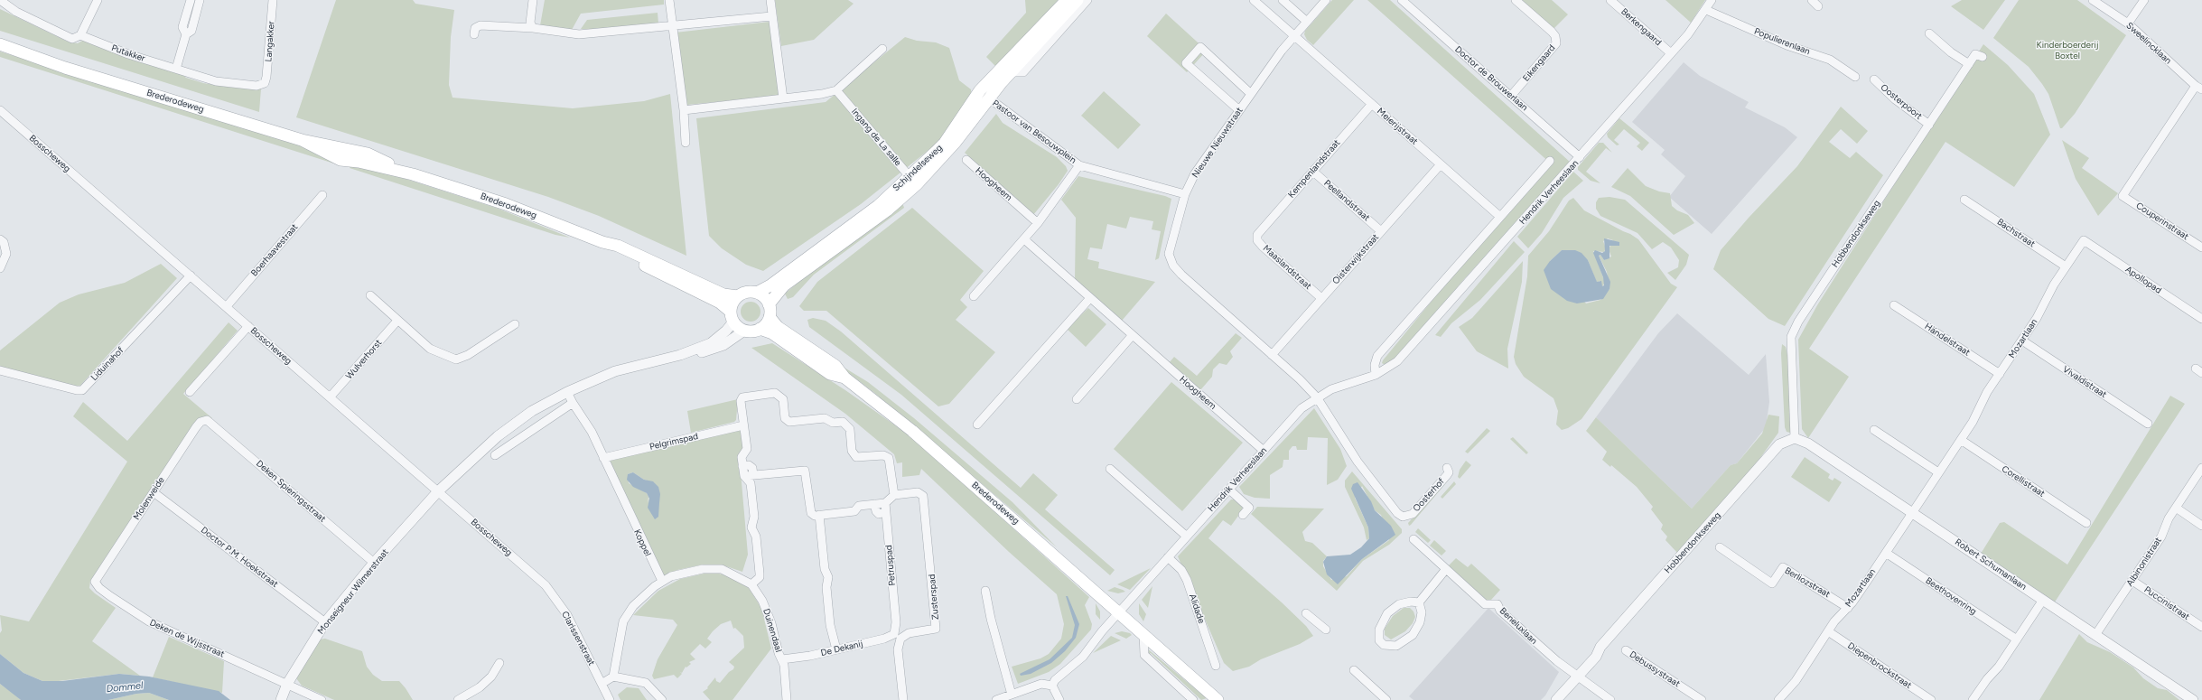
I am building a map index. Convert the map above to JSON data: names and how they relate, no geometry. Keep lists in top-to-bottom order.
{
  "streets": {
    "main road": ["Brederodeweg", "Schijndelseweg"],
    "street": [
      "Berkengaard",
      "Langakker",
      "Populierenlaan",
      "Sweelincklaan",
      "Putakker",
      "Eikengaard",
      "Doctor de Brouwerlaan",
      "Oosterpoort",
      "Meierijstraat",
      "Pastoor van Besouwplein",
      "Ingang de La salle",
      "Nieuwe Nieuwstraat",
      "Bosscheweg",
      "Kempenlandstraat",
      "Hoogheem",
      "Hendrik Verheeslaan",
      "Peellandstraat",
      "Couperinstraat",
      "Bachstraat",
      "Hobbendonkseweg",
      "Boerhaavestraat",
      "Oisterwijkstraat",
      "Maaslandstraat",
      "Apollopad",
      "Mozartlaan",
      "Händelstraat",
      "Wulverhorst",
      "Liduinahof",
      "Vivaldistraat",
      "Pelgrimspad",
      "Corellistraat",
      "Deken Spieringsstraat",
      "Oosterhof",
      "Molenweide",
      "Koppel",
      "Doctor P.M. Hoekstraat",
      "Albinonistraat",
      "Robert Schumanlaan",
      "Petruspad",
      "Berliozstraat",
      "Monseigneur Wilmerstraat",
      "Beethovenring",
      "Zusterspad",
      "Puccinistraat",
      "Alidade",
      "Beneluxlaan",
      "Duinendaal",
      "Deken de Wijsstraat",
      "Clarissenstraat",
      "De Dekanij",
      "Diepenbrockstraat",
      "Debussystraat"
    ]
  },
  "crossings": [
    ["Berkengaard", "Hendrik Verheeslaan"],
    ["Langakker", "Putakker"],
    ["Populierenlaan", "Hendrik Verheeslaan"],
    ["Sweelincklaan", "Couperinstraat"],
    ["Eikengaard", "Doctor de Brouwerlaan"],
    ["Doctor de Brouwerlaan", "Hendrik Verheeslaan"],
    ["Brederodeweg", "Schijndelseweg"],
    ["Brederodeweg", "Hendrik Verheeslaan"],
    ["Oosterpoort", "Hobbendonkseweg"],
    ["Meierijstraat", "Nieuwe Nieuwstraat"],
    ["Meierijstraat", "Kempenlandstraat"],
    ["Meierijstraat", "Oisterwijkstraat"],
    ["Pastoor van Besouwplein", "Nieuwe Nieuwstraat"],
    ["Pastoor van Besouwplein", "Schijndelseweg"],
    ["Ingang de La salle", "Schijndelseweg"],
    ["Nieuwe Nieuwstraat", "Hendrik Verheeslaan"],
    ["Nieuwe Nieuwstraat", "Oisterwijkstraat"],
    ["Nieuwe Nieuwstraat", "Oosterhof"],
    ["Bosscheweg", "Boerhaavestraat"],
    ["Bosscheweg", "Wulverhorst"],
    ["Bosscheweg", "Liduinahof"],
    ["Bosscheweg", "Monseigneur Wilmerstraat"],
    ["Bosscheweg", "Clarissenstraat"],
    ["Kempenlandstraat", "Peellandstraat"],
    ["Kempenlandstraat", "Maaslandstraat"],
    ["Hoogheem", "Hendrik Verheeslaan"],
    ["Hendrik Verheeslaan", "Oosterhof"],
    ["Hendrik Verheeslaan", "Alidade"],
    ["Peellandstraat", "Oisterwijkstraat"],
    ["Bachstraat", "Mozartlaan"],
    ["Hobbendonkseweg", "Robert Schumanlaan"],
    ["Hobbendonkseweg", "Beneluxlaan"],
    ["Oisterwijkstraat", "Maaslandstraat"],
    ["Apollopad", "Mozartlaan"],
    ["Mozartlaan", "Händelstraat"],
    ["Mozartlaan", "Vivaldistraat"],
    ["Mozartlaan", "Corellistraat"],
    ["Mozartlaan", "Robert Schumanlaan"],
    ["Mozartlaan", "Berliozstraat"],
    ["Mozartlaan", "Beethovenring"],
    ["Mozartlaan", "Diepenbrockstraat"],
    ["Pelgrimspad", "Koppel"],
    ["Deken Spieringsstraat", "Molenweide"],
    ["Deken Spieringsstraat", "Monseigneur Wilmerstraat"],
    ["Molenweide", "Doctor P.M. Hoekstraat"],
    ["Molenweide", "Deken de Wijsstraat"],
    ["Koppel", "Monseigneur Wilmerstraat"],
    ["Doctor P.M. Hoekstraat", "Monseigneur Wilmerstraat"],
    ["Albinonistraat", "Robert Schumanlaan"],
    ["Albinonistraat", "Puccinistraat"],
    ["Petruspad", "De Dekanij"],
    ["Monseigneur Wilmerstraat", "Deken de Wijsstraat"],
    ["Duinendaal", "De Dekanij"]
  ],
  "water": ["Dommel"],
  "parks": ["Kinderboerderij Boxtel"]
}
